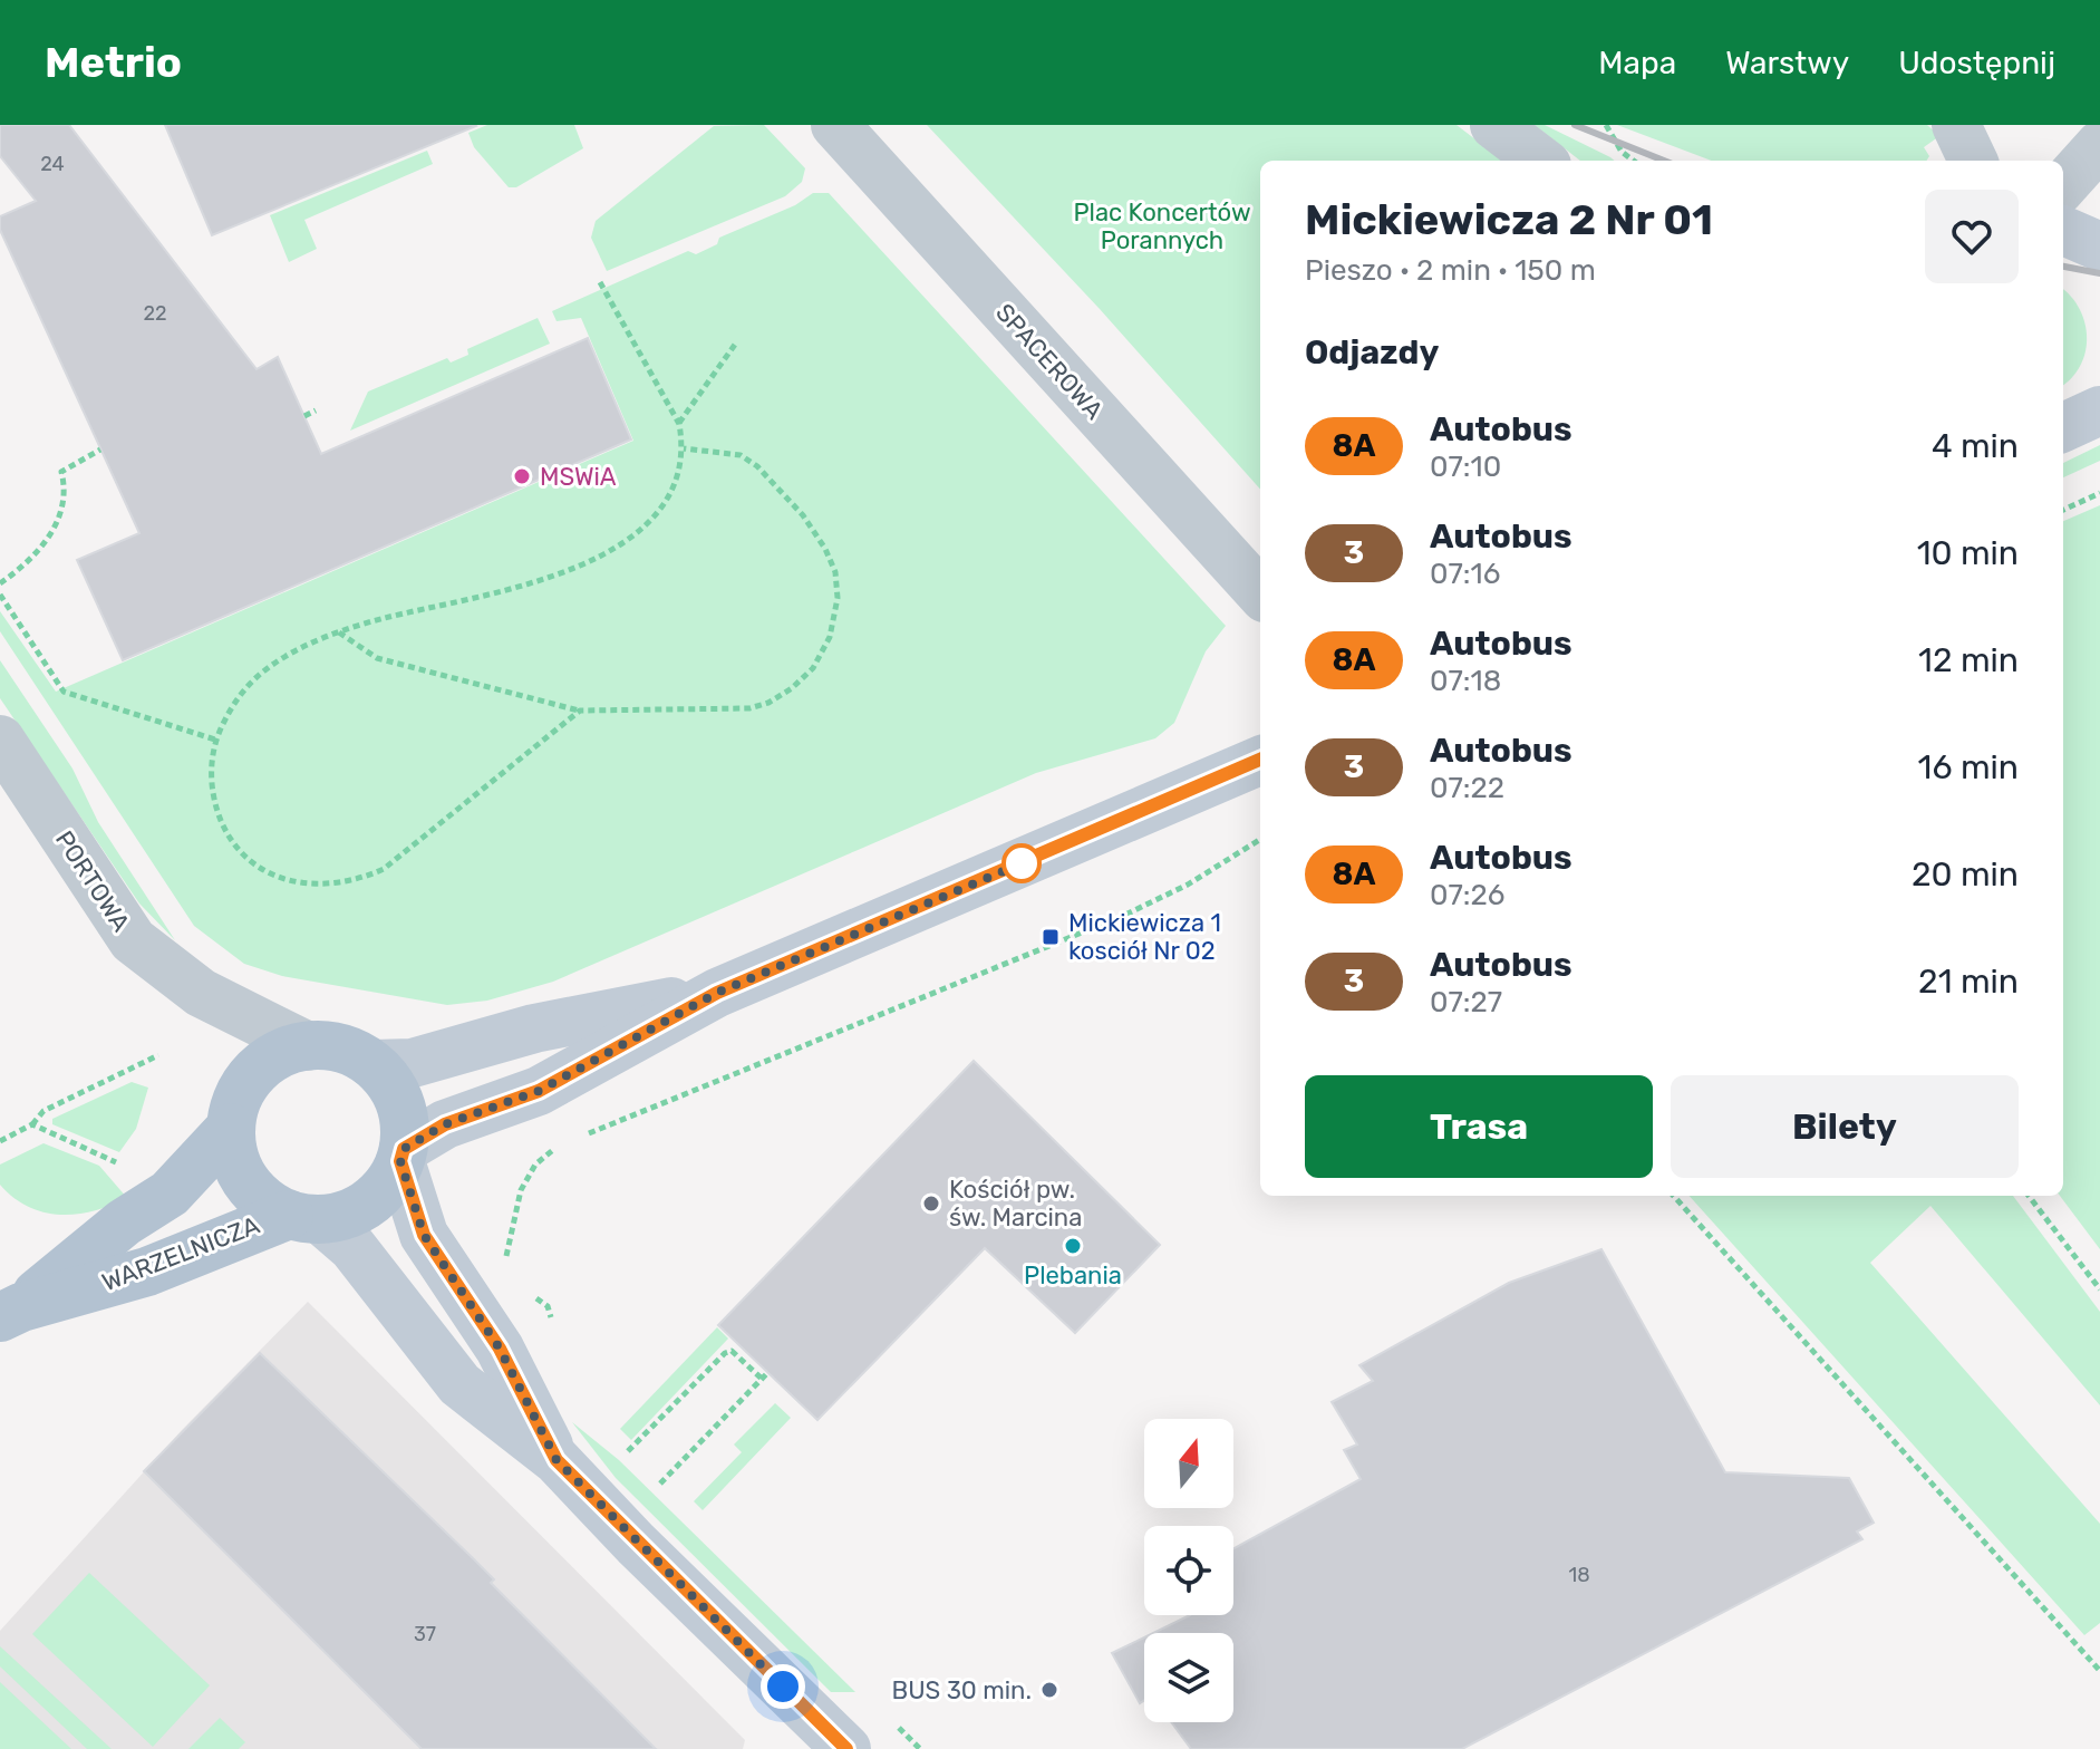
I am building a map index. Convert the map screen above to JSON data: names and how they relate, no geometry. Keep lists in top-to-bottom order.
{
  "streets": {
    "main road": ["WARZELNICZA"],
    "street": ["SPACEROWA", "PORTOWA"]
  },
  "crossings": [
    ["PORTOWA", "WARZELNICZA"]
  ],
  "parks": ["Plac Koncertów Porannych"],
  "places": {
    "other": [
      "MSWiA",
      "Kościół pw. św. Marcina",
      "Plebania",
      "BUS 30 min."
    ],
    "transit": ["Mickiewicza 1 kosciół Nr 02"]
  },
  "lines": ["bus line 8A"],
  "house_numbers": [
    "24",
    "22",
    "18",
    "37"
  ],
  "north": "top",
  "page": {
    "header": "Metrio",
    "nav": ["Mapa", "Warstwy", "Udostępnij"],
    "heading": [
      ["Mickiewicza 2 Nr 01", "Pieszo · 2 min · 150 m"],
      "Odjazdy"
    ],
    "list": [
      {
        "mark": "8A",
        "name": "Autobus",
        "note": "07:10",
        "value": "4 min"
      },
      {
        "mark": "3",
        "name": "Autobus",
        "note": "07:16",
        "value": "10 min"
      },
      {
        "mark": "8A",
        "name": "Autobus",
        "note": "07:18",
        "value": "12 min"
      },
      {
        "mark": "3",
        "name": "Autobus",
        "note": "07:22",
        "value": "16 min"
      },
      {
        "mark": "8A",
        "name": "Autobus",
        "note": "07:26",
        "value": "20 min"
      },
      {
        "mark": "3",
        "name": "Autobus",
        "note": "07:27",
        "value": "21 min"
      }
    ],
    "buttons": ["Trasa", "Bilety"]
  }
}
